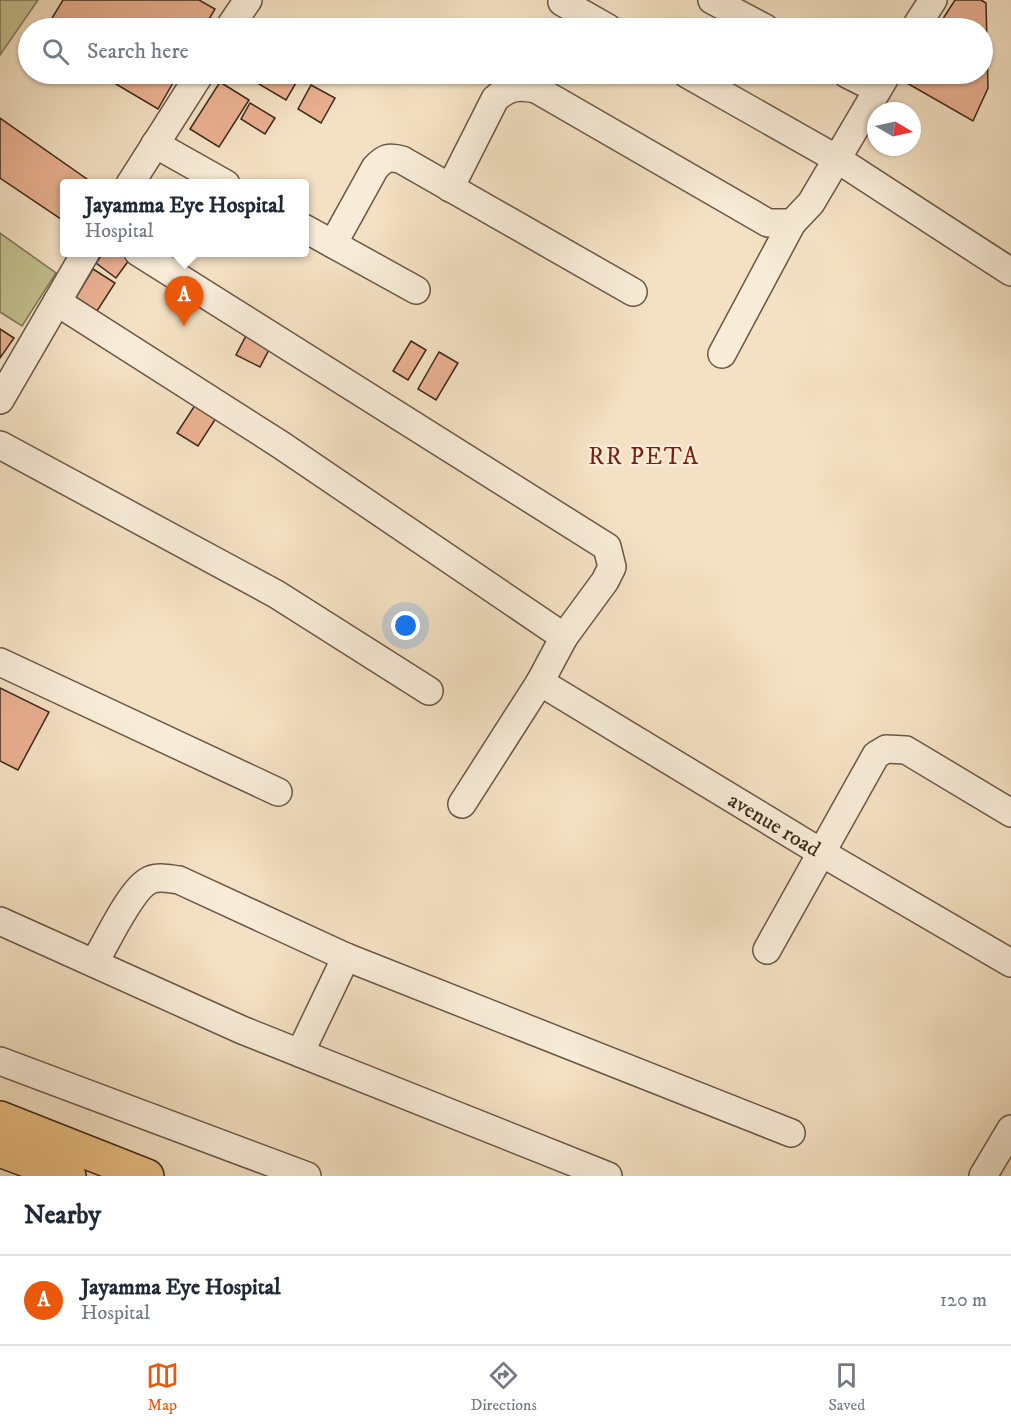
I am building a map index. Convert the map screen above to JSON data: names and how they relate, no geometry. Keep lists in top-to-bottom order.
{
  "streets": {
    "street": ["avenue road"]
  },
  "districts": ["RR PETA"],
  "north": "right",
  "page": {
    "search": "Search here",
    "popup": ["Jayamma Eye Hospital", "Hospital"],
    "pins": "A",
    "heading": "Nearby",
    "list": [
      {
        "mark": "A",
        "name": "Jayamma Eye Hospital",
        "note": "Hospital",
        "value": "120 m"
      }
    ],
    "nav": ["Map", "Directions", "Saved"]
  }
}
